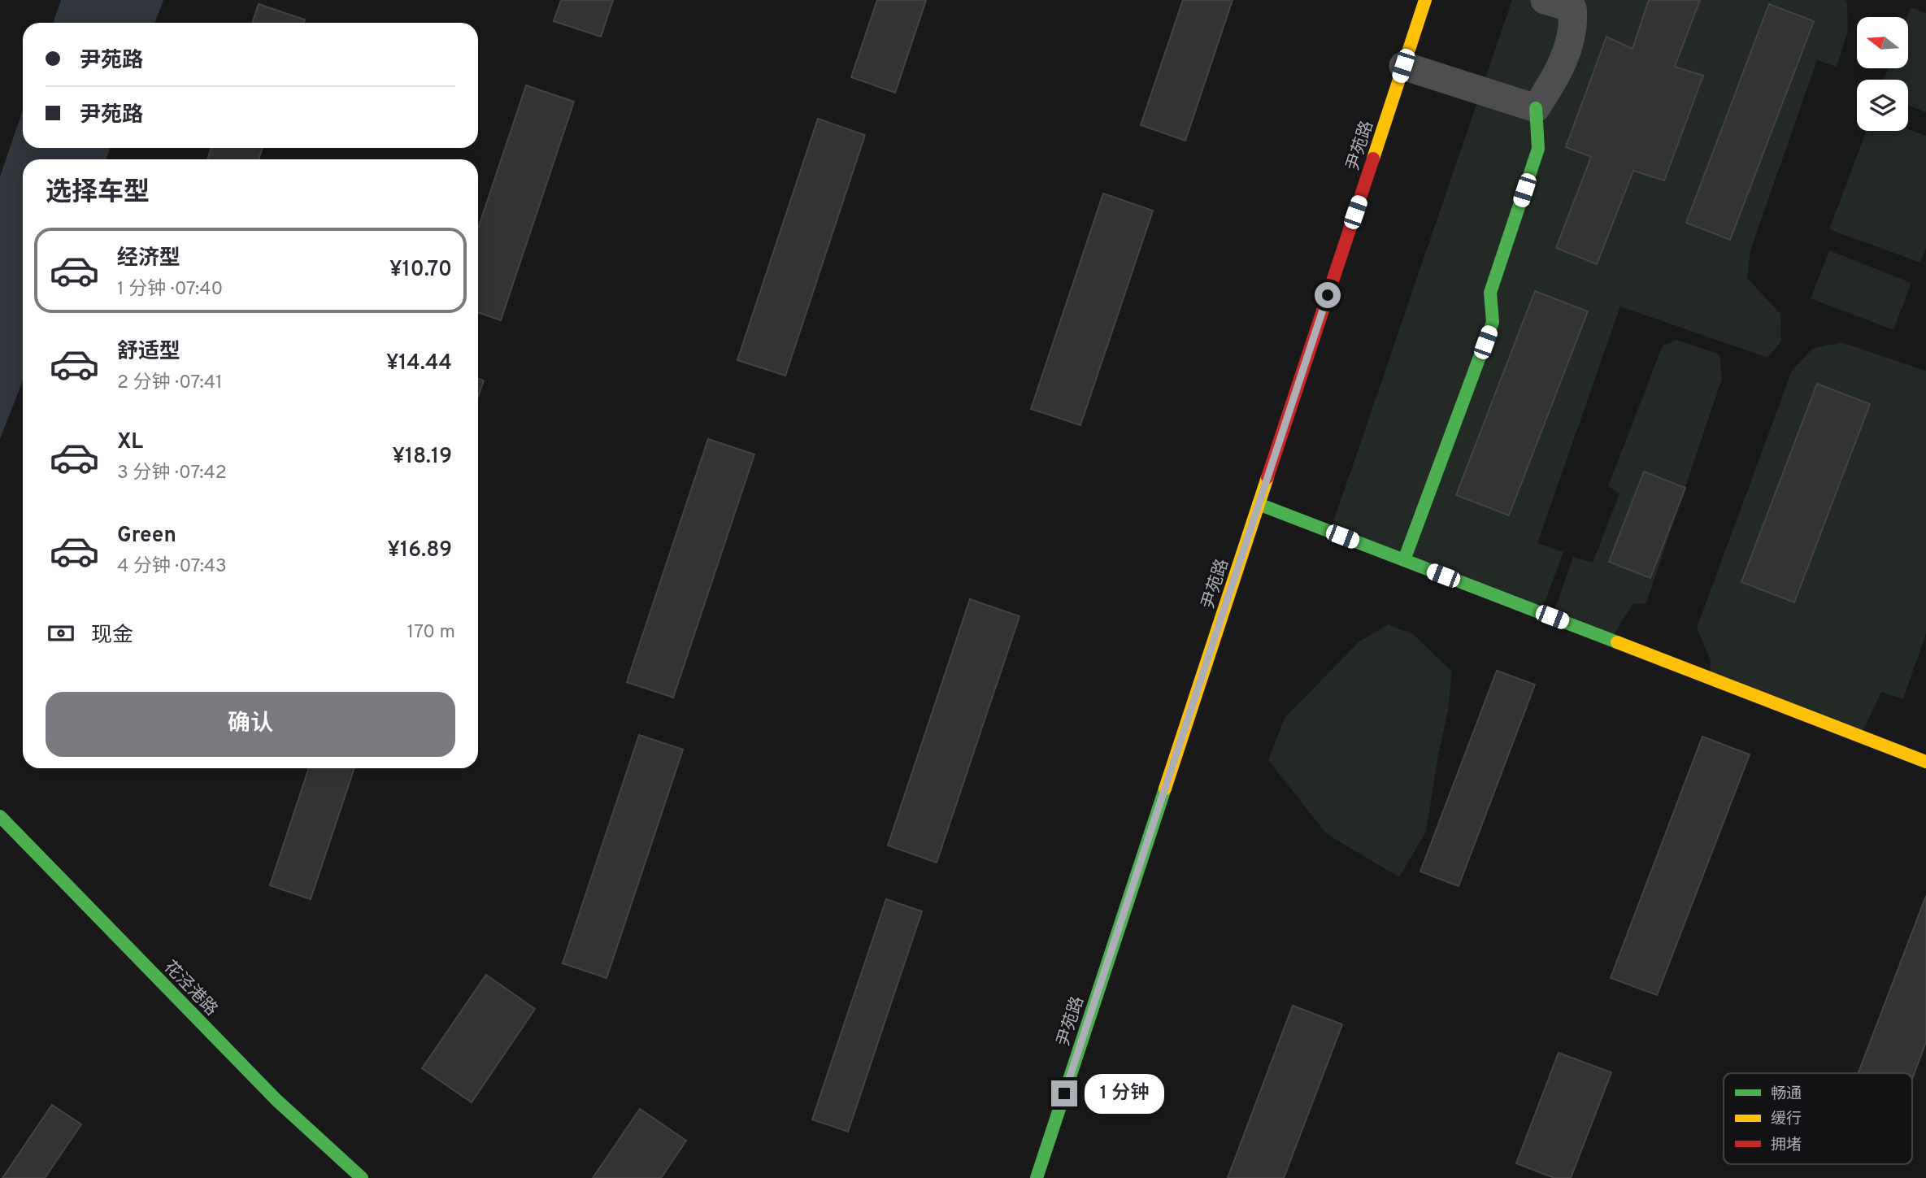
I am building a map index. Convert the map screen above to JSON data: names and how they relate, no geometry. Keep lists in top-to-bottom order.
{
  "streets": {
    "street": ["尹苑路", "花泾港路"]
  },
  "legend": ["畅通", "缓行", "拥堵"],
  "north": "left",
  "page": {
    "banner": ["尹苑路", "尹苑路"],
    "heading": "选择车型",
    "list": [
      {
        "name": "经济型",
        "note": "1 分钟 · 07:40",
        "value": "¥10.70"
      },
      {
        "name": "舒适型",
        "note": "2 分钟 · 07:41",
        "value": "¥14.44"
      },
      {
        "name": "XL",
        "note": "3 分钟 · 07:42",
        "value": "¥18.19"
      },
      {
        "name": "Green",
        "note": "4 分钟 · 07:43",
        "value": "¥16.89"
      }
    ],
    "pay": ["现金", "170 m"],
    "buttons": "确认",
    "bubble": "1 分钟"
  }
}
